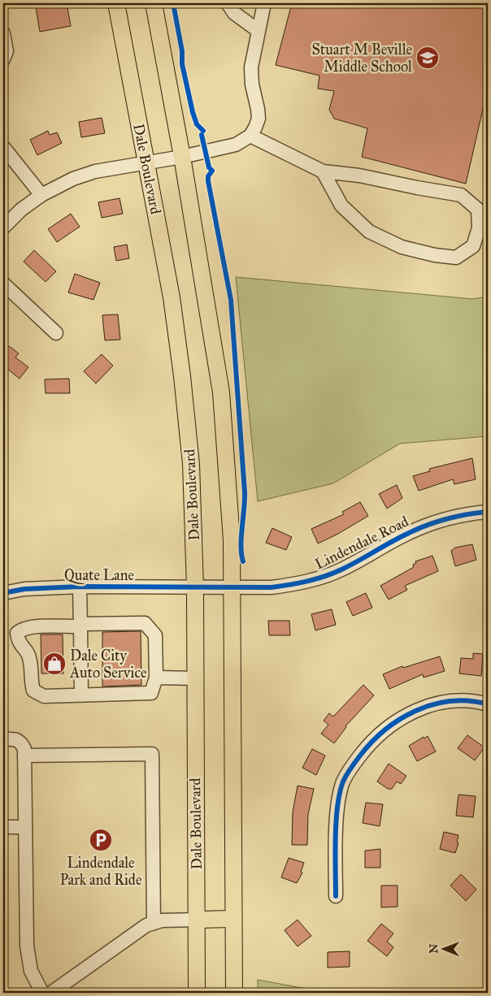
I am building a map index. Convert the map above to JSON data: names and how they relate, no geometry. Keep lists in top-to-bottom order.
{
  "streets": {
    "main road": ["Dale Boulevard"],
    "street": ["Lindendale Road", "Quate Lane"]
  },
  "crossings": [
    ["Dale Boulevard", "Lindendale Road"],
    ["Dale Boulevard", "Quate Lane"],
    ["Lindendale Road", "Quate Lane"]
  ],
  "places": {
    "school or university": ["Stuart M Beville Middle School"],
    "shop": ["Dale City Auto Service"],
    "parking": ["Lindendale Park and Ride"]
  },
  "north": "left"
}
